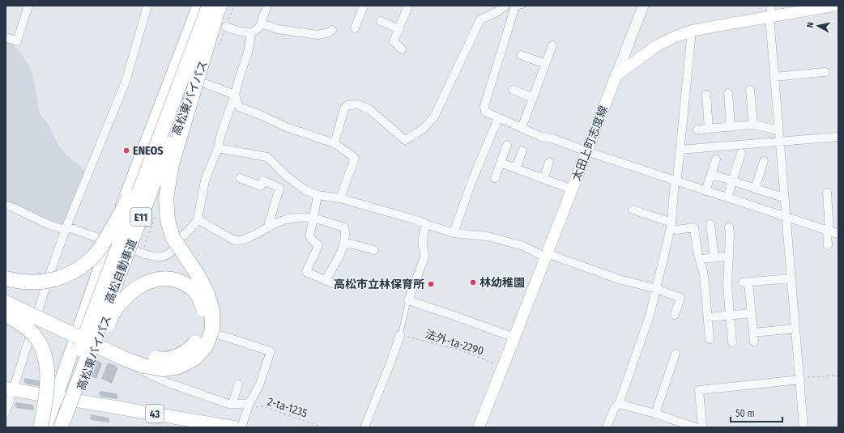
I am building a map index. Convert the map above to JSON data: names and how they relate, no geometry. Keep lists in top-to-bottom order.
{
  "streets": {
    "highway": ["高松東バイパス", "E11", "高松自動車道"],
    "main road": ["太田上町志度線", "43"],
    "path": ["法外-ta-2290", "2-ta-1235"]
  },
  "crossings": [
    ["高松東バイパス", "43"],
    ["太田上町志度線", "法外-ta-2290"]
  ],
  "places": ["ENEOS", "林幼稚園", "高松市立林保育所"],
  "scale_bar": "50 m",
  "north": "left"
}
